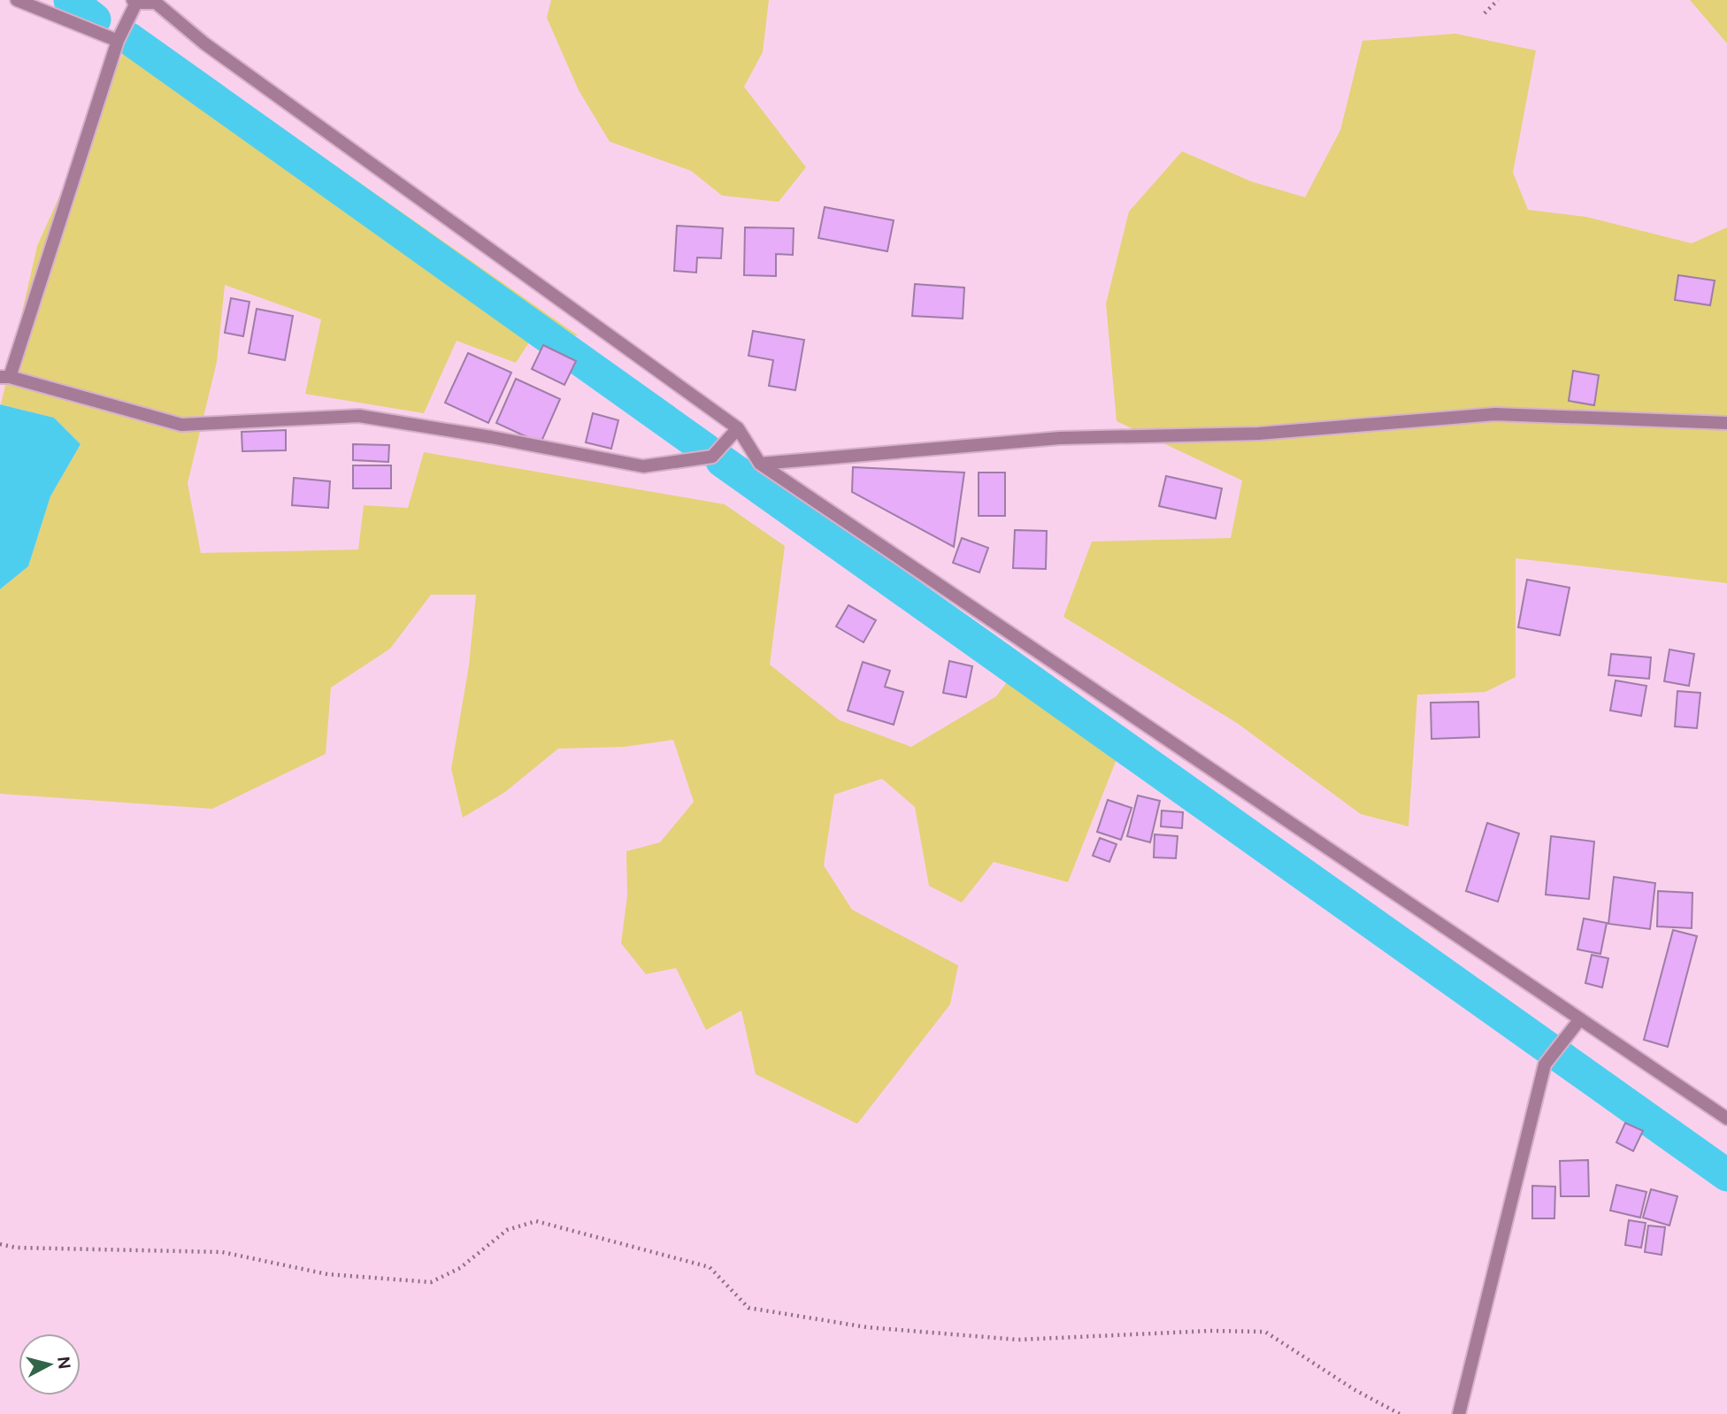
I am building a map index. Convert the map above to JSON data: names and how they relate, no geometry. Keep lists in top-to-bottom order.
{
  "north": "right"
}
